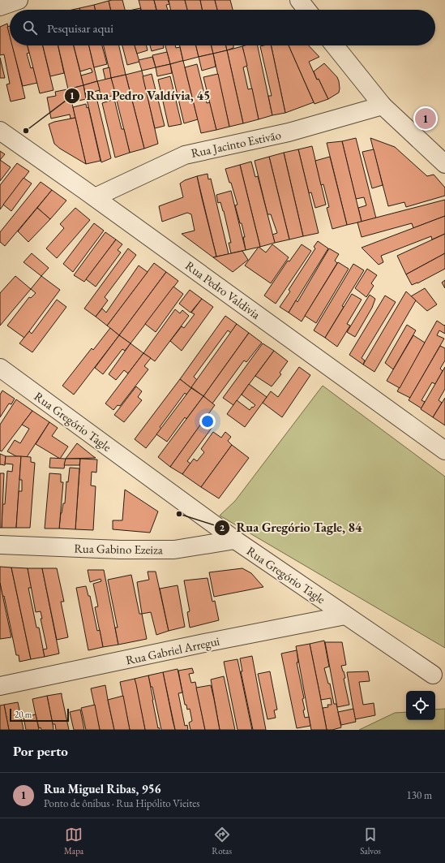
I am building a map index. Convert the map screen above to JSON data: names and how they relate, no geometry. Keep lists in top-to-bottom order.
{
  "streets": {
    "street": [
      "Rua Jacinto Estivão",
      "Rua Pedro Valdivia",
      "Rua Gregório Tagle",
      "Rua Gabino Ezeiza",
      "Rua Gabriel Arregui"
    ]
  },
  "crossings": [
    ["Rua Jacinto Estivão", "Rua Pedro Valdivia"],
    ["Rua Gregório Tagle", "Rua Gabino Ezeiza"],
    ["Rua Gregório Tagle", "Rua Gabriel Arregui"]
  ],
  "places": ["Rua Pedro Valdívia, 45", "Rua Gregório Tagle, 84"],
  "scale_bar": "20 m",
  "page": {
    "search": "Pesquisar aqui",
    "pins": "1",
    "scale": "20 m",
    "heading": "Por perto",
    "list": [
      {
        "mark": "1",
        "name": "Rua Miguel Ribas, 956",
        "note": "Ponto de ônibus · Rua Hipólito Vieites",
        "value": "130 m"
      }
    ],
    "nav": ["Mapa", "Rotas", "Salvos"]
  }
}
